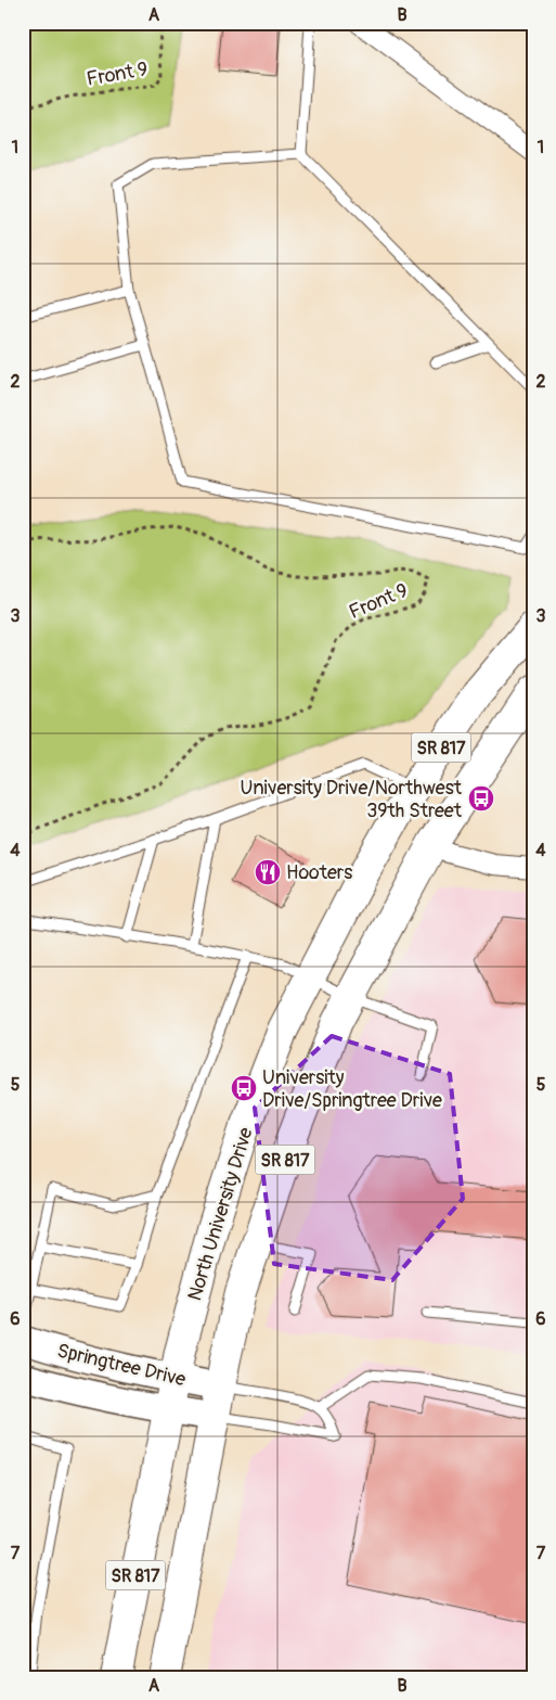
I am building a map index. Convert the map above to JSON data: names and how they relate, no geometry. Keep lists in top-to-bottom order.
{
  "streets": {
    "main road": ["SR 817", "North University Drive"],
    "street": ["Springtree Drive"],
    "path": ["Front 9"]
  },
  "crossings": [
    ["SR 817", "Springtree Drive"],
    ["North University Drive", "Springtree Drive"]
  ],
  "places": {
    "bus stop": ["University Drive/Northwest 39th Street", "University Drive/Springtree Drive"],
    "restaurant": ["Hooters"]
  },
  "grid": {
    "columns": ["A", "B"],
    "rows": [
      "1",
      "2",
      "3",
      "4",
      "5",
      "6",
      "7"
    ]
  }
}
